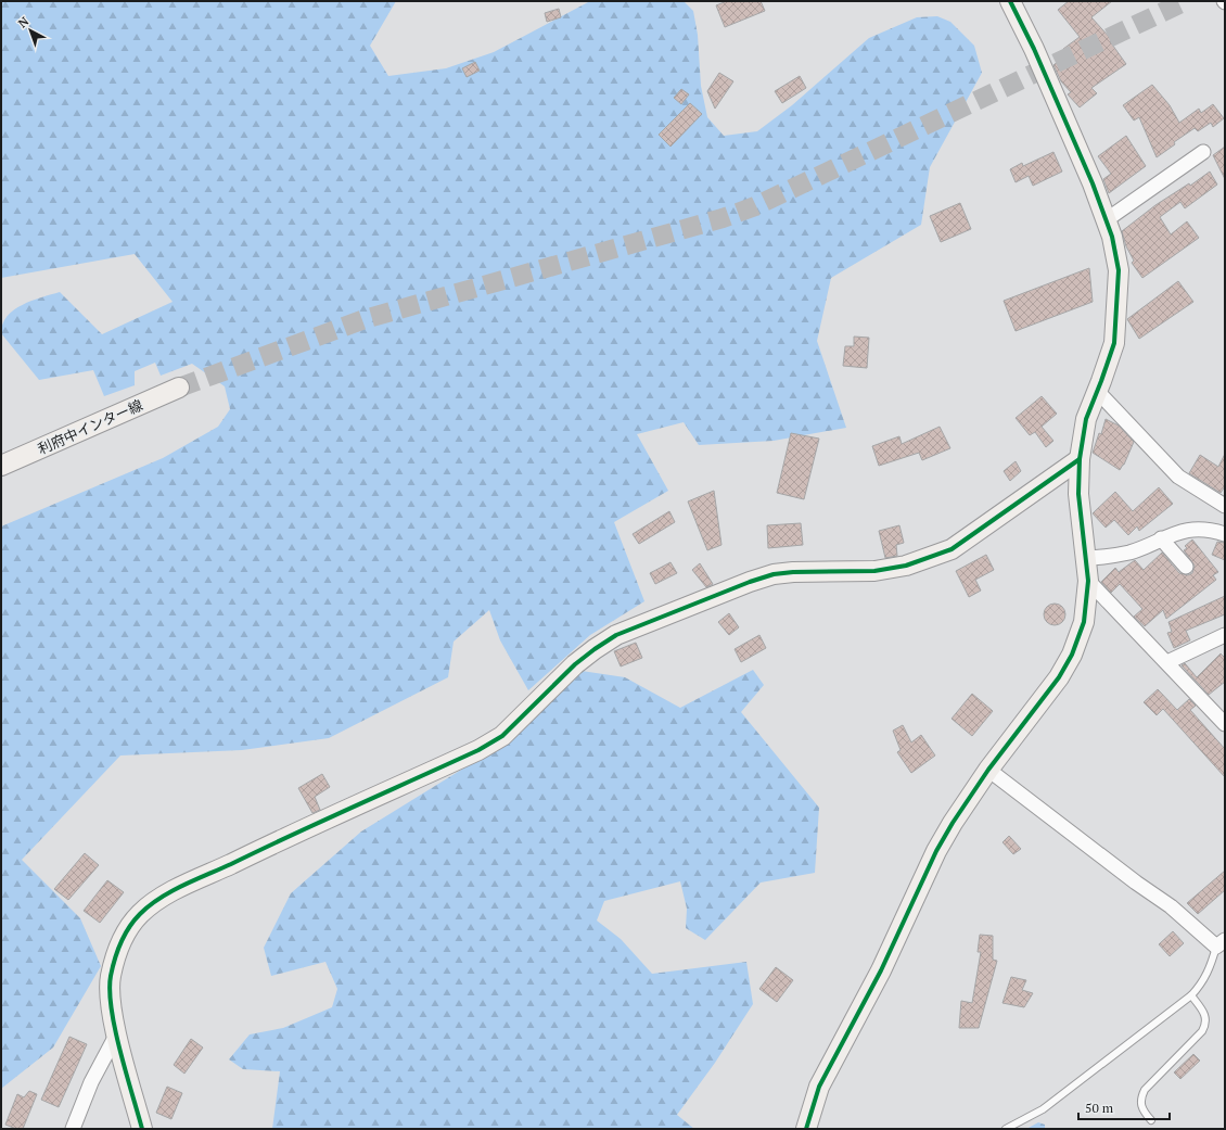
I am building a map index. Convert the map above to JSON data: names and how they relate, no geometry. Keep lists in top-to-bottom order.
{
  "streets": {
    "street": ["利府中インター線"]
  },
  "scale_bar": "50 m",
  "north": "top left"
}
